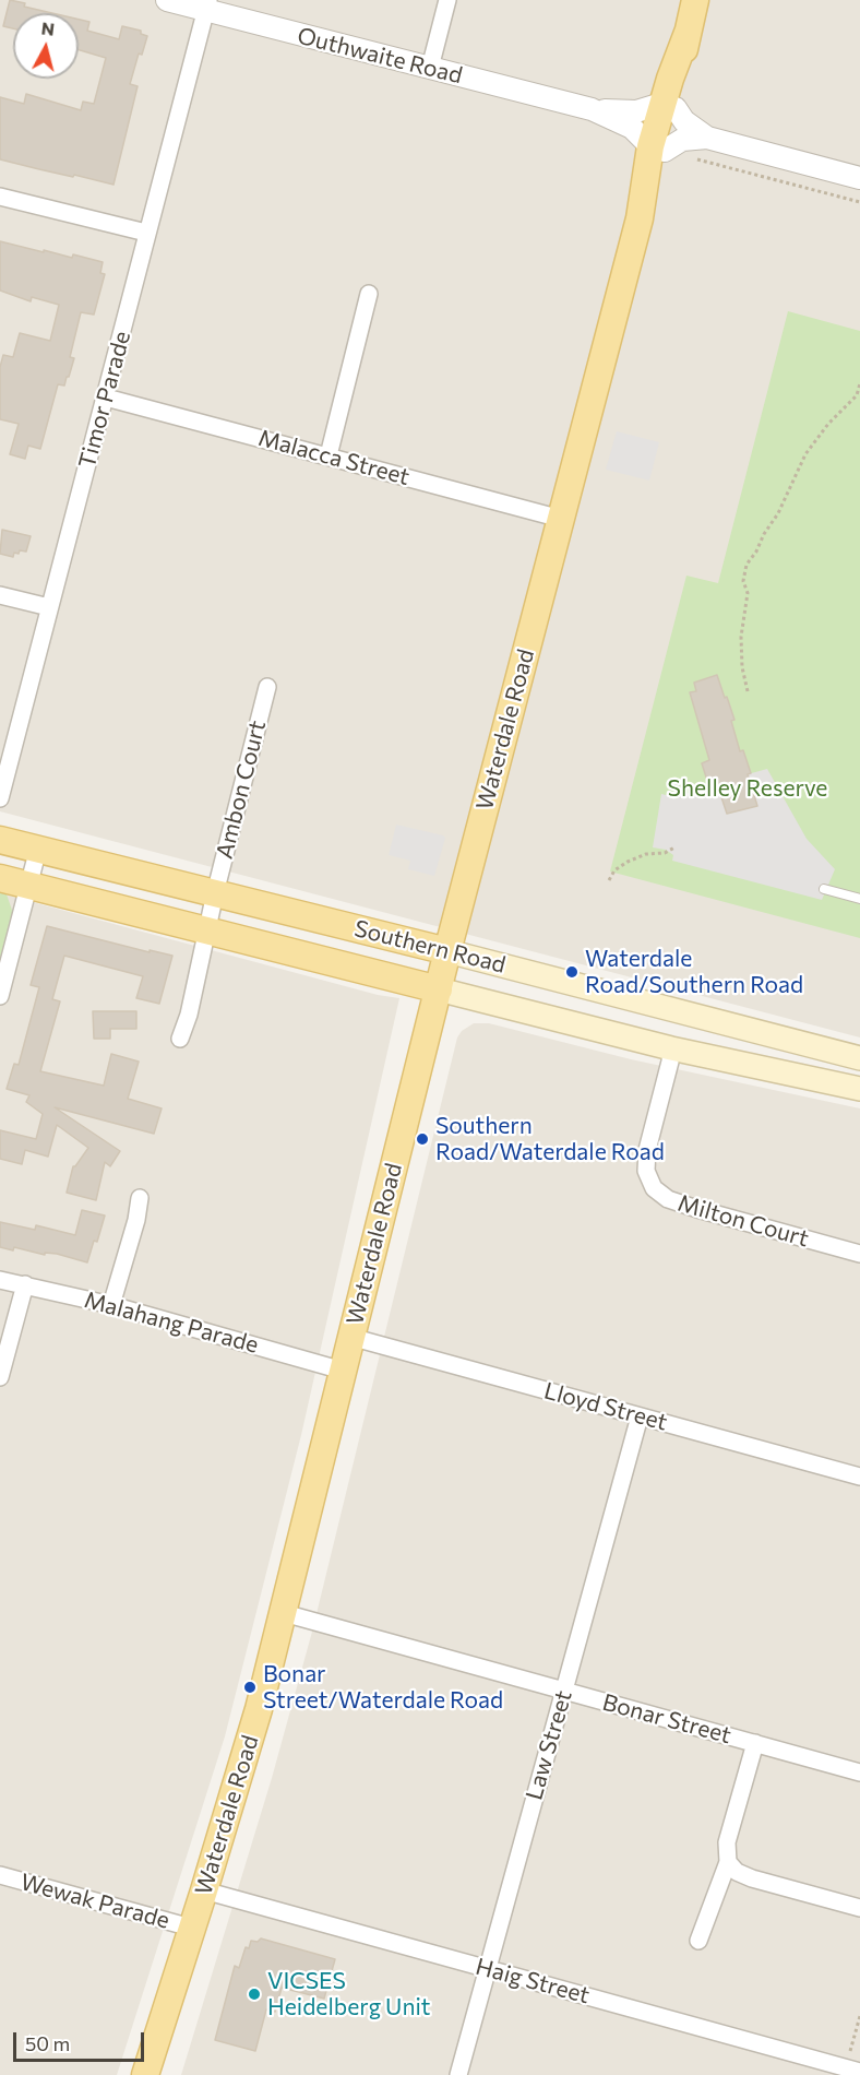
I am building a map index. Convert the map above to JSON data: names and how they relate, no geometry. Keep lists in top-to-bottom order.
{
  "streets": {
    "main road": ["Waterdale Road", "Southern Road"],
    "street": [
      "Outhwaite Road",
      "Timor Parade",
      "Malacca Street",
      "Ambon Court",
      "Milton Court",
      "Malahang Parade",
      "Lloyd Street",
      "Bonar Street",
      "Law Street",
      "Wewak Parade",
      "Haig Street"
    ]
  },
  "crossings": [
    ["Outhwaite Road", "Timor Parade"],
    ["Outhwaite Road", "Waterdale Road"],
    ["Timor Parade", "Malacca Street"],
    ["Malacca Street", "Waterdale Road"],
    ["Waterdale Road", "Southern Road"],
    ["Waterdale Road", "Malahang Parade"],
    ["Waterdale Road", "Lloyd Street"],
    ["Waterdale Road", "Bonar Street"],
    ["Waterdale Road", "Wewak Parade"],
    ["Waterdale Road", "Haig Street"],
    ["Ambon Court", "Southern Road"],
    ["Southern Road", "Milton Court"],
    ["Lloyd Street", "Law Street"],
    ["Bonar Street", "Law Street"],
    ["Law Street", "Haig Street"]
  ],
  "parks": ["Shelley Reserve"],
  "places": [
    "Waterdale Road/Southern Road",
    "Southern Road/Waterdale Road",
    "Bonar Street/Waterdale Road",
    "VICSES Heidelberg Unit"
  ],
  "scale_bar": "50 m",
  "north": "top"
}
